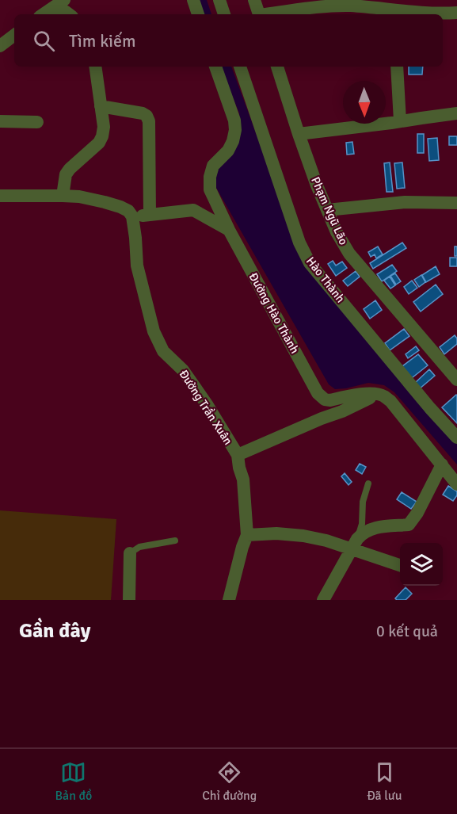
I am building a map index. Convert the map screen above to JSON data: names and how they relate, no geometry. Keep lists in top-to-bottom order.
{
  "streets": {
    "street": [
      "Phạm Ngũ Lão",
      "Hào Thành",
      "Đường Hào Thành",
      "Đường Trần Xuân"
    ]
  },
  "north": "bottom",
  "page": {
    "search": "Tìm kiếm",
    "heading": ["Gần đây", "0 kết quả"],
    "nav": ["Bản đồ", "Chỉ đường", "Đã lưu"]
  }
}
